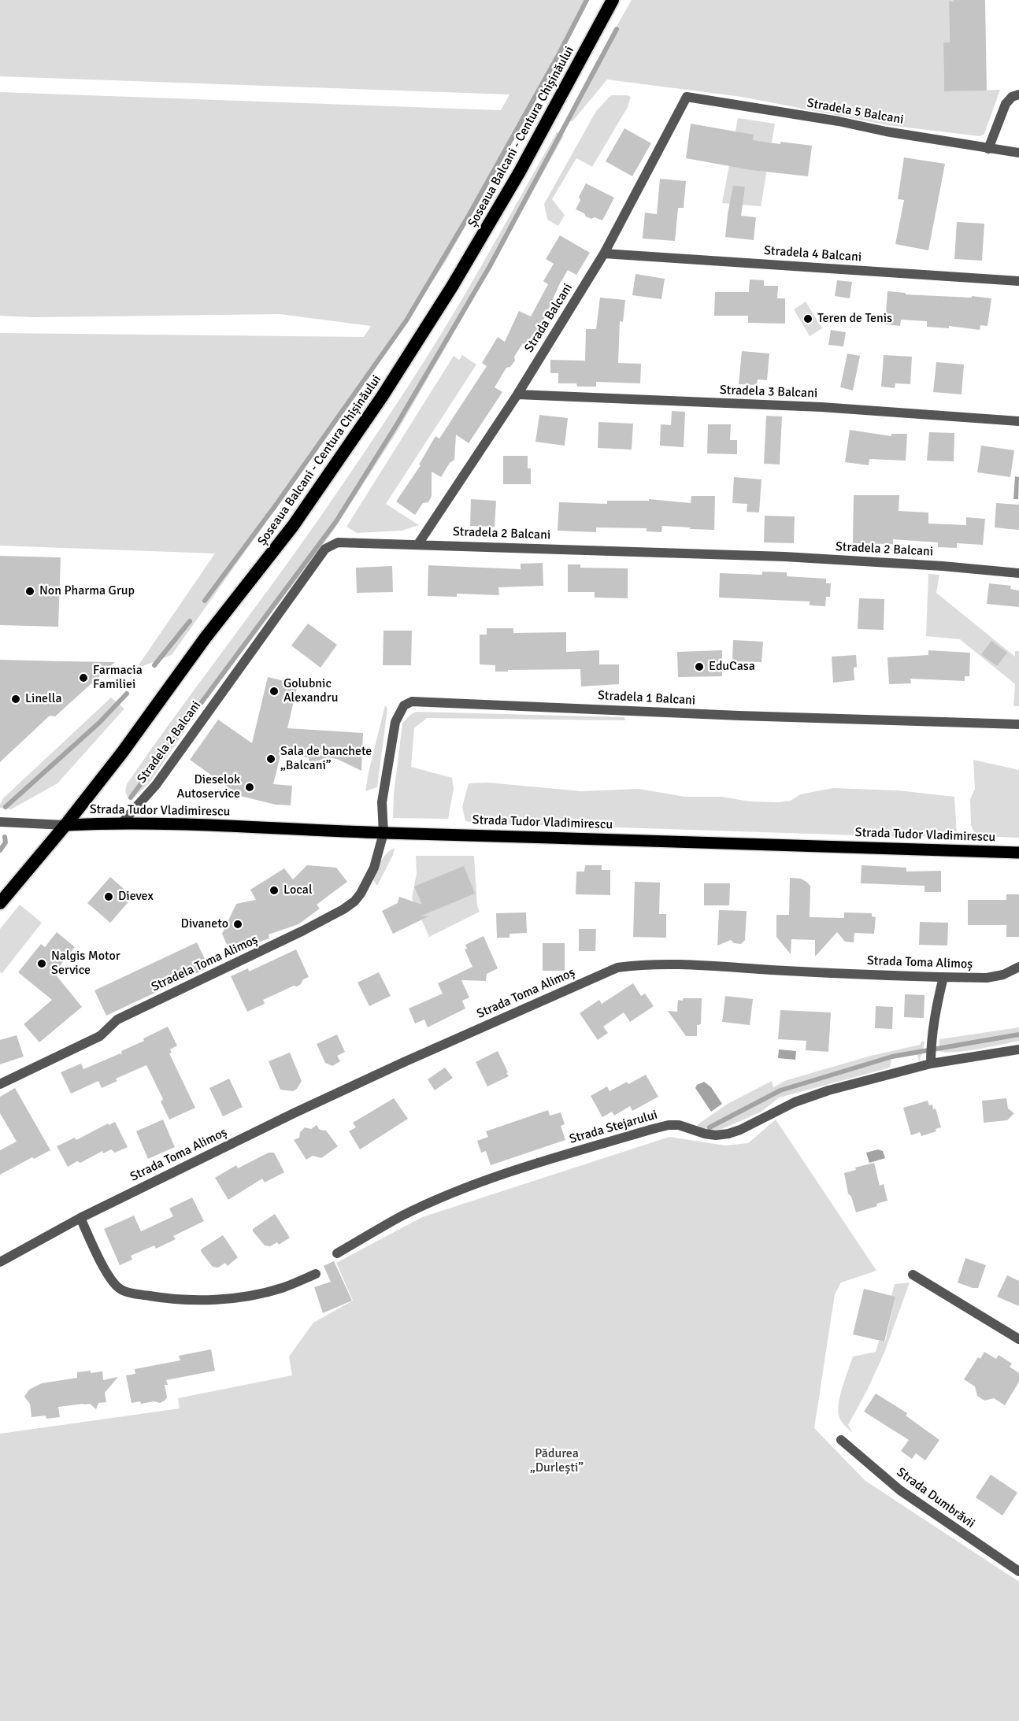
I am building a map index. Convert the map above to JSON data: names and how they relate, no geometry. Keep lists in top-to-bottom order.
{
  "streets": {
    "highway": ["Șoseaua Balcani - Centura Chișinăului"],
    "main road": ["Strada Tudor Vladimirescu"],
    "street": [
      "Stradela 5 Balcani",
      "Stradela 4 Balcani",
      "Strada Balcani",
      "Stradela 3 Balcani",
      "Stradela 2 Balcani",
      "Stradela 1 Balcani",
      "Strada Toma Alimoș",
      "Stradela Toma Alimoș",
      "Strada Stejarului",
      "Strada Dumbrăvii"
    ]
  },
  "crossings": [
    ["Stradela 5 Balcani", "Strada Balcani"],
    ["Șoseaua Balcani - Centura Chișinăului", "Strada Tudor Vladimirescu"],
    ["Stradela 4 Balcani", "Strada Balcani"],
    ["Strada Balcani", "Stradela 3 Balcani"],
    ["Strada Balcani", "Stradela 2 Balcani"],
    ["Stradela 2 Balcani", "Strada Tudor Vladimirescu"],
    ["Stradela 1 Balcani", "Strada Tudor Vladimirescu"],
    ["Stradela 1 Balcani", "Stradela Toma Alimoș"],
    ["Strada Tudor Vladimirescu", "Stradela Toma Alimoș"]
  ],
  "parks": ["Pădurea „Durlești”"],
  "places": [
    "Teren de Tenis",
    "Non Pharma Grup",
    "EduCasa",
    "Farmacia Familiei",
    "Golubnic Alexandru",
    "Linella",
    "Sala de banchete „Balcani”",
    "Dieselok Autoservice",
    "Local",
    "Dievex",
    "Divaneto",
    "Nalgis Motor Service"
  ]
}
